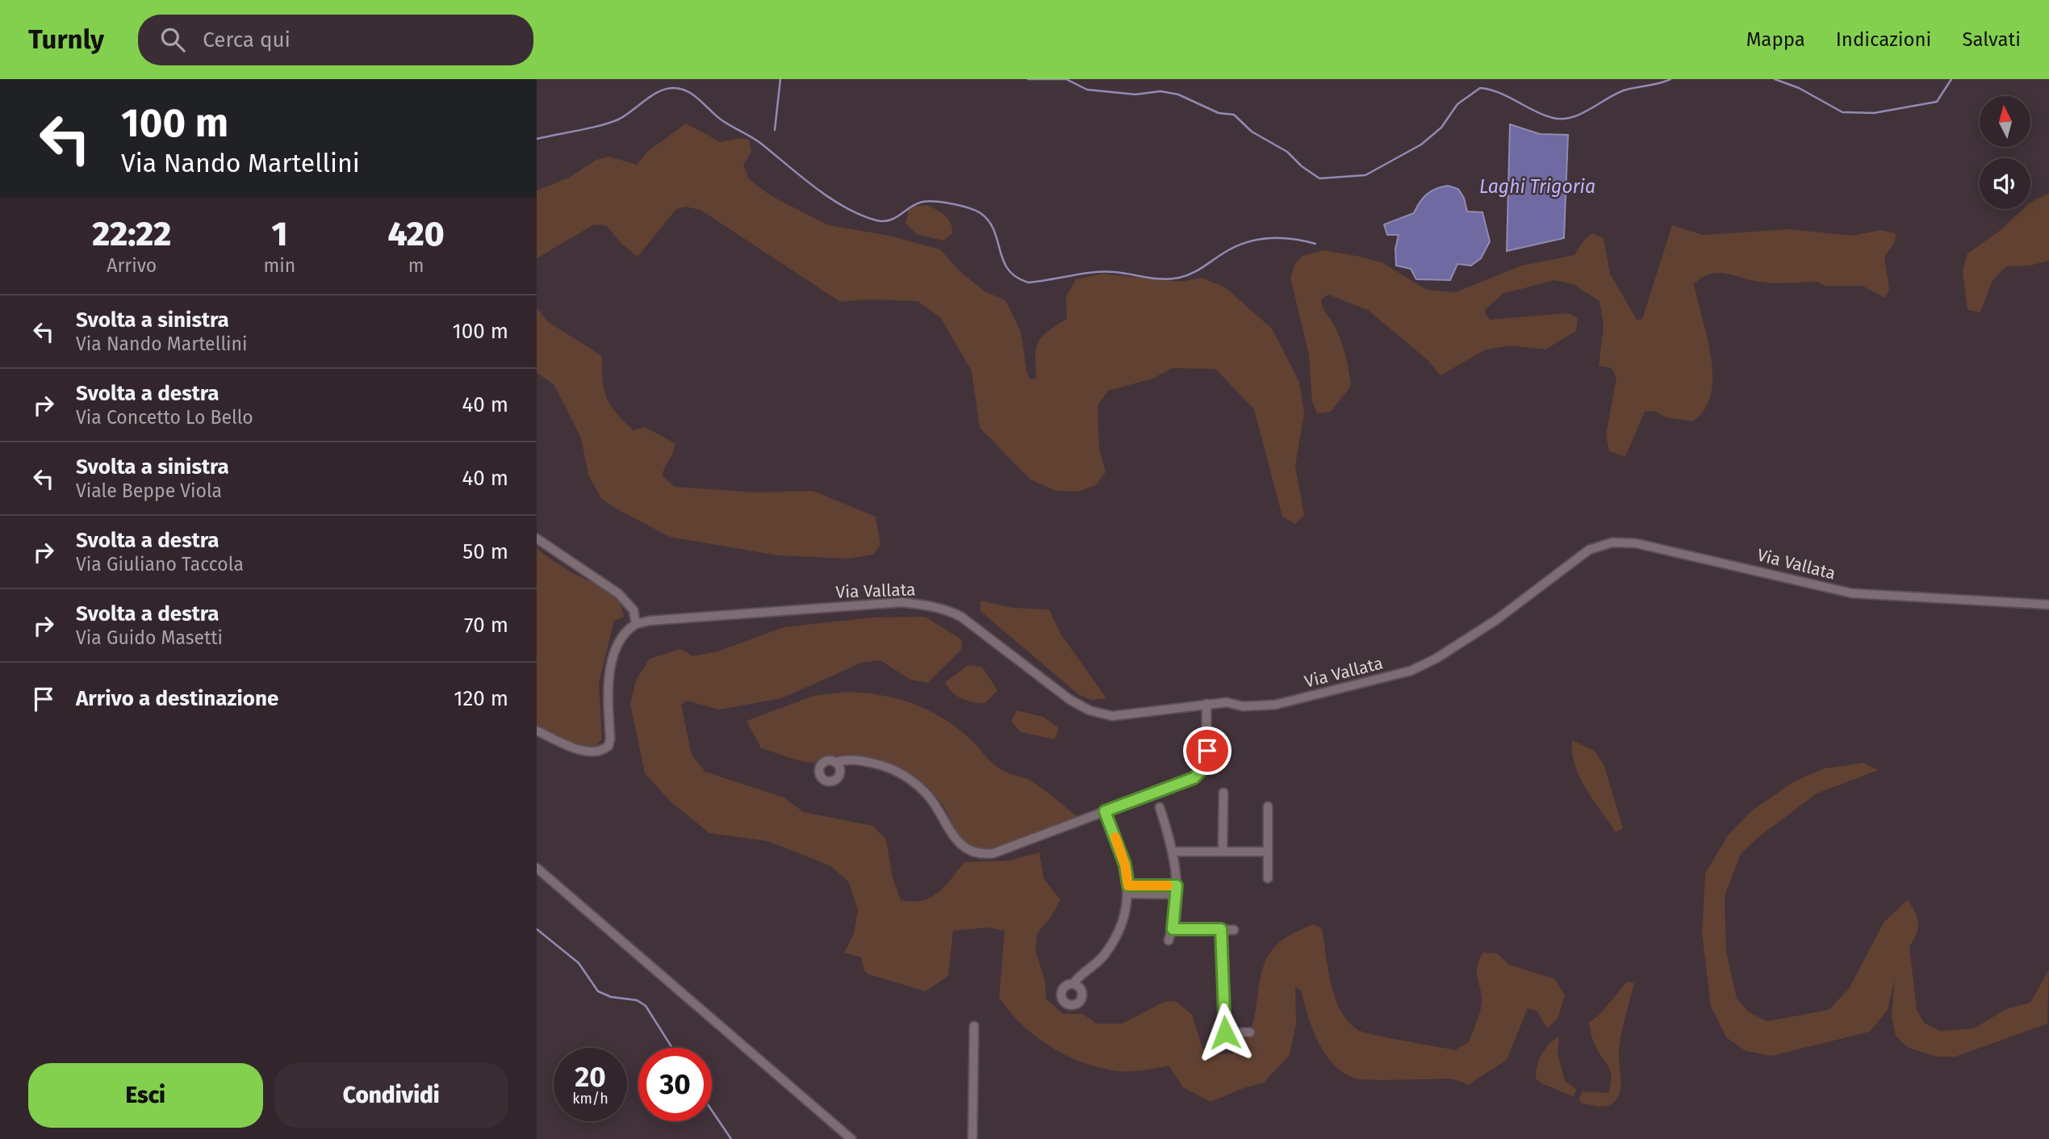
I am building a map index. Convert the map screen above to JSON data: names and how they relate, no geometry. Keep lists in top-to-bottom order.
{
  "streets": {
    "street": ["Via Vallata"]
  },
  "water": ["Laghi Trigoria"],
  "north": "top",
  "page": {
    "header": "Turnly",
    "search": "Cerca qui",
    "nav": ["Mappa", "Indicazioni", "Salvati"],
    "turn": ["100 m", "Via Nando Martellini"],
    "eta": [
      "22:22",
      "Arrivo",
      "1",
      "min",
      "420",
      "m"
    ],
    "list": [
      {
        "name": "Svolta a sinistra",
        "note": "Via Nando Martellini",
        "value": "100 m"
      },
      {
        "name": "Svolta a destra",
        "note": "Via Concetto Lo Bello",
        "value": "40 m"
      },
      {
        "name": "Svolta a sinistra",
        "note": "Viale Beppe Viola",
        "value": "40 m"
      },
      {
        "name": "Svolta a destra",
        "note": "Via Giuliano Taccola",
        "value": "50 m"
      },
      {
        "name": "Svolta a destra",
        "note": "Via Guido Masetti",
        "value": "70 m"
      },
      {
        "name": "Arrivo a destinazione",
        "value": "120 m"
      }
    ],
    "speed": "20 km/h",
    "limit": "30",
    "buttons": ["Esci", "Condividi"]
  }
}
